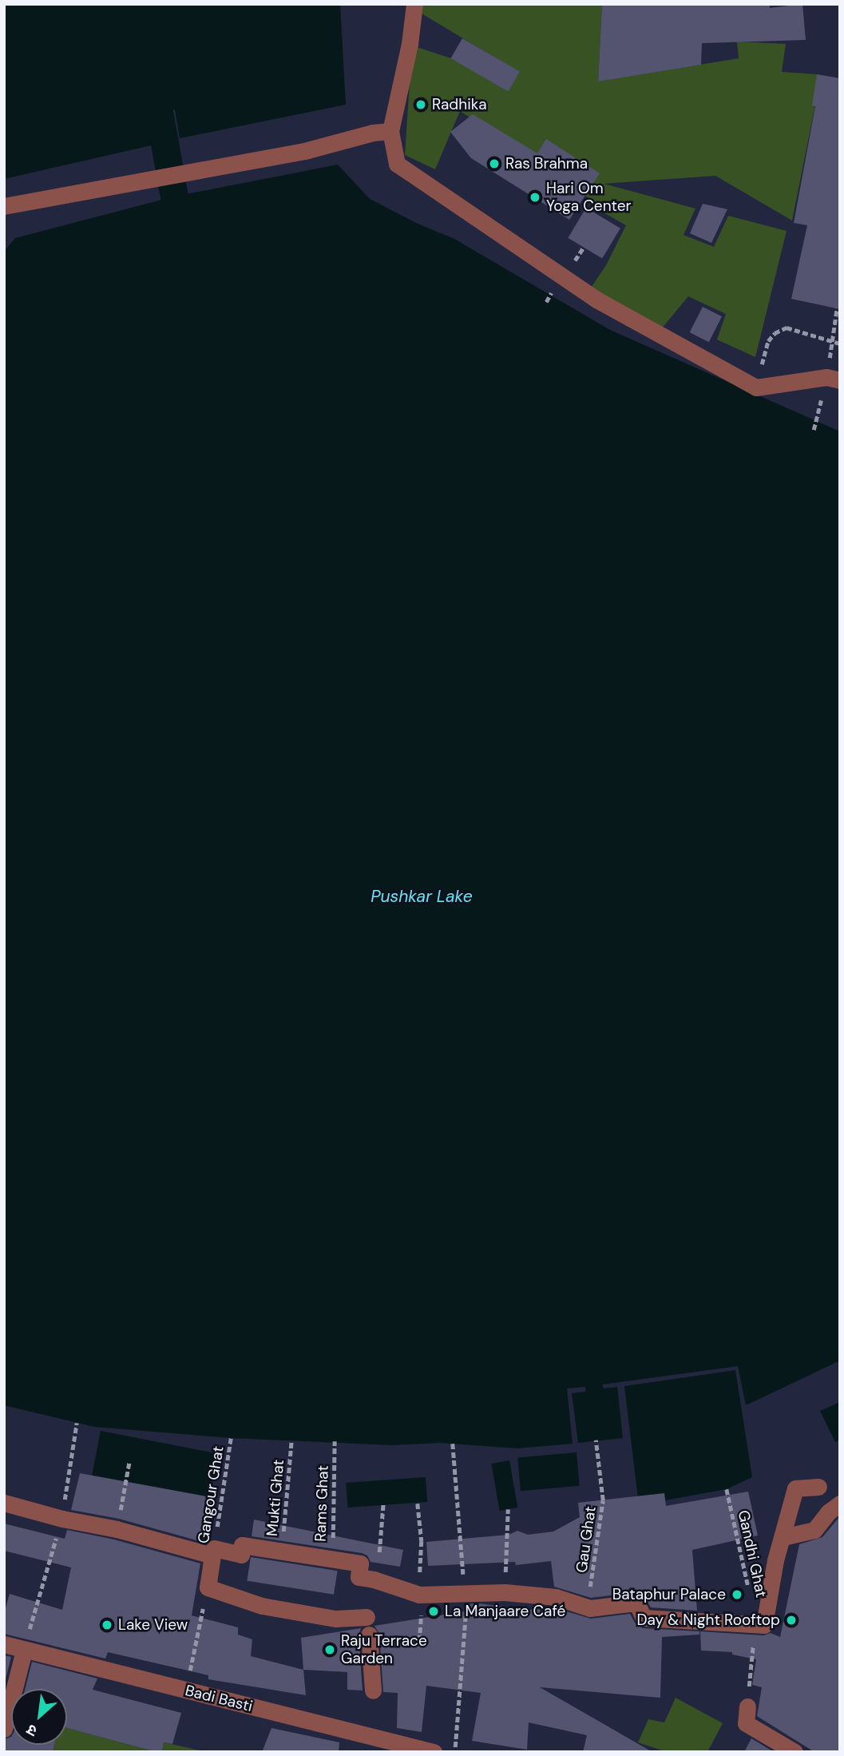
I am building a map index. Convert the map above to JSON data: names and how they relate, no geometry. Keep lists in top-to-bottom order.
{
  "streets": {
    "street": ["Badi Basti"],
    "path": [
      "Gangour Ghat",
      "Mukti Ghat",
      "Rams Ghat",
      "Gau Ghat",
      "Gandhi Ghat"
    ]
  },
  "water": ["Pushkar Lake"],
  "places": [
    "Radhika",
    "Ras Brahma",
    "Hari Om Yoga Center",
    "Bataphur Palace",
    "La Manjaare Café",
    "Day & Night Rooftop",
    "Lake View",
    "Raju Terrace Garden"
  ],
  "north": "bottom left"
}
